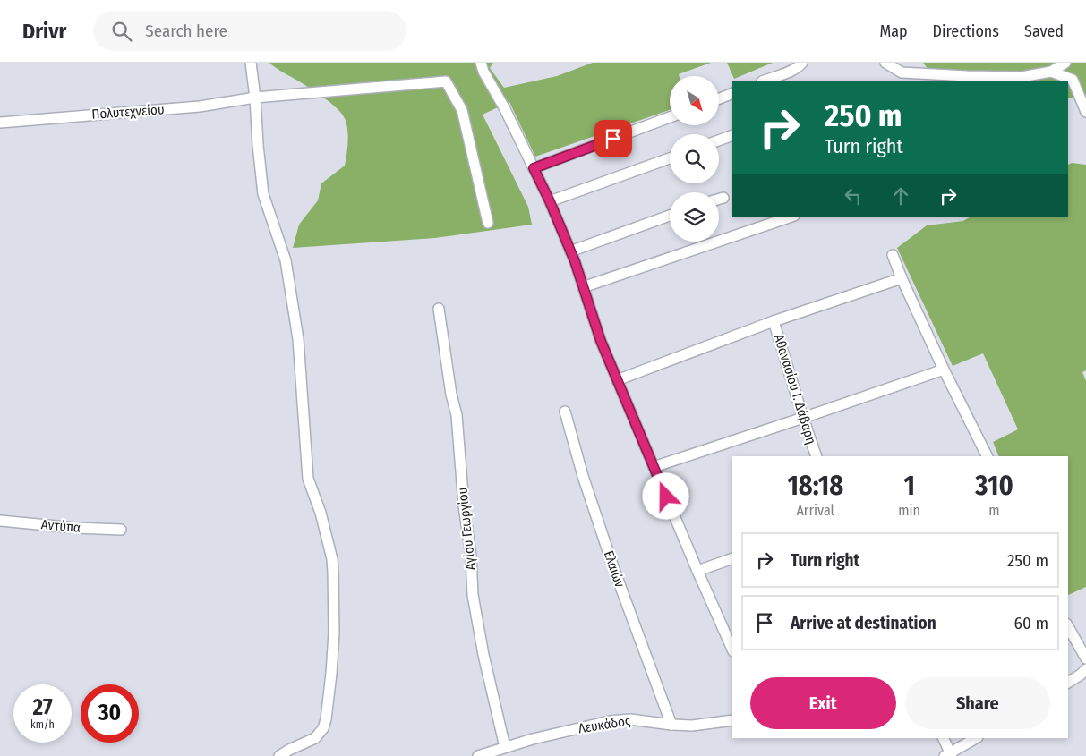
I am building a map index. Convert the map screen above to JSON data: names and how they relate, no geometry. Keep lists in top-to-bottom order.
{
  "streets": {
    "street": [
      "Πολυτεχνείου",
      "Αθανασίου Ι. Δάβαρη",
      "Αντύπα",
      "Αγίου Γεωργίου",
      "Ελαιών",
      "Λευκάδος"
    ]
  },
  "crossings": [
    ["Αγίου Γεωργίου", "Λευκάδος"],
    ["Ελαιών", "Λευκάδος"]
  ],
  "north": "bottom right",
  "page": {
    "header": "Drivr",
    "search": "Search here",
    "nav": ["Map", "Directions", "Saved"],
    "turn": ["250 m", "Turn right"],
    "eta": [
      "18:18",
      "Arrival",
      "1",
      "min",
      "310",
      "m"
    ],
    "list": [
      {
        "name": "Turn right",
        "value": "250 m"
      },
      {
        "name": "Arrive at destination",
        "value": "60 m"
      }
    ],
    "buttons": ["Exit", "Share"],
    "speed": "27 km/h",
    "limit": "30"
  }
}
